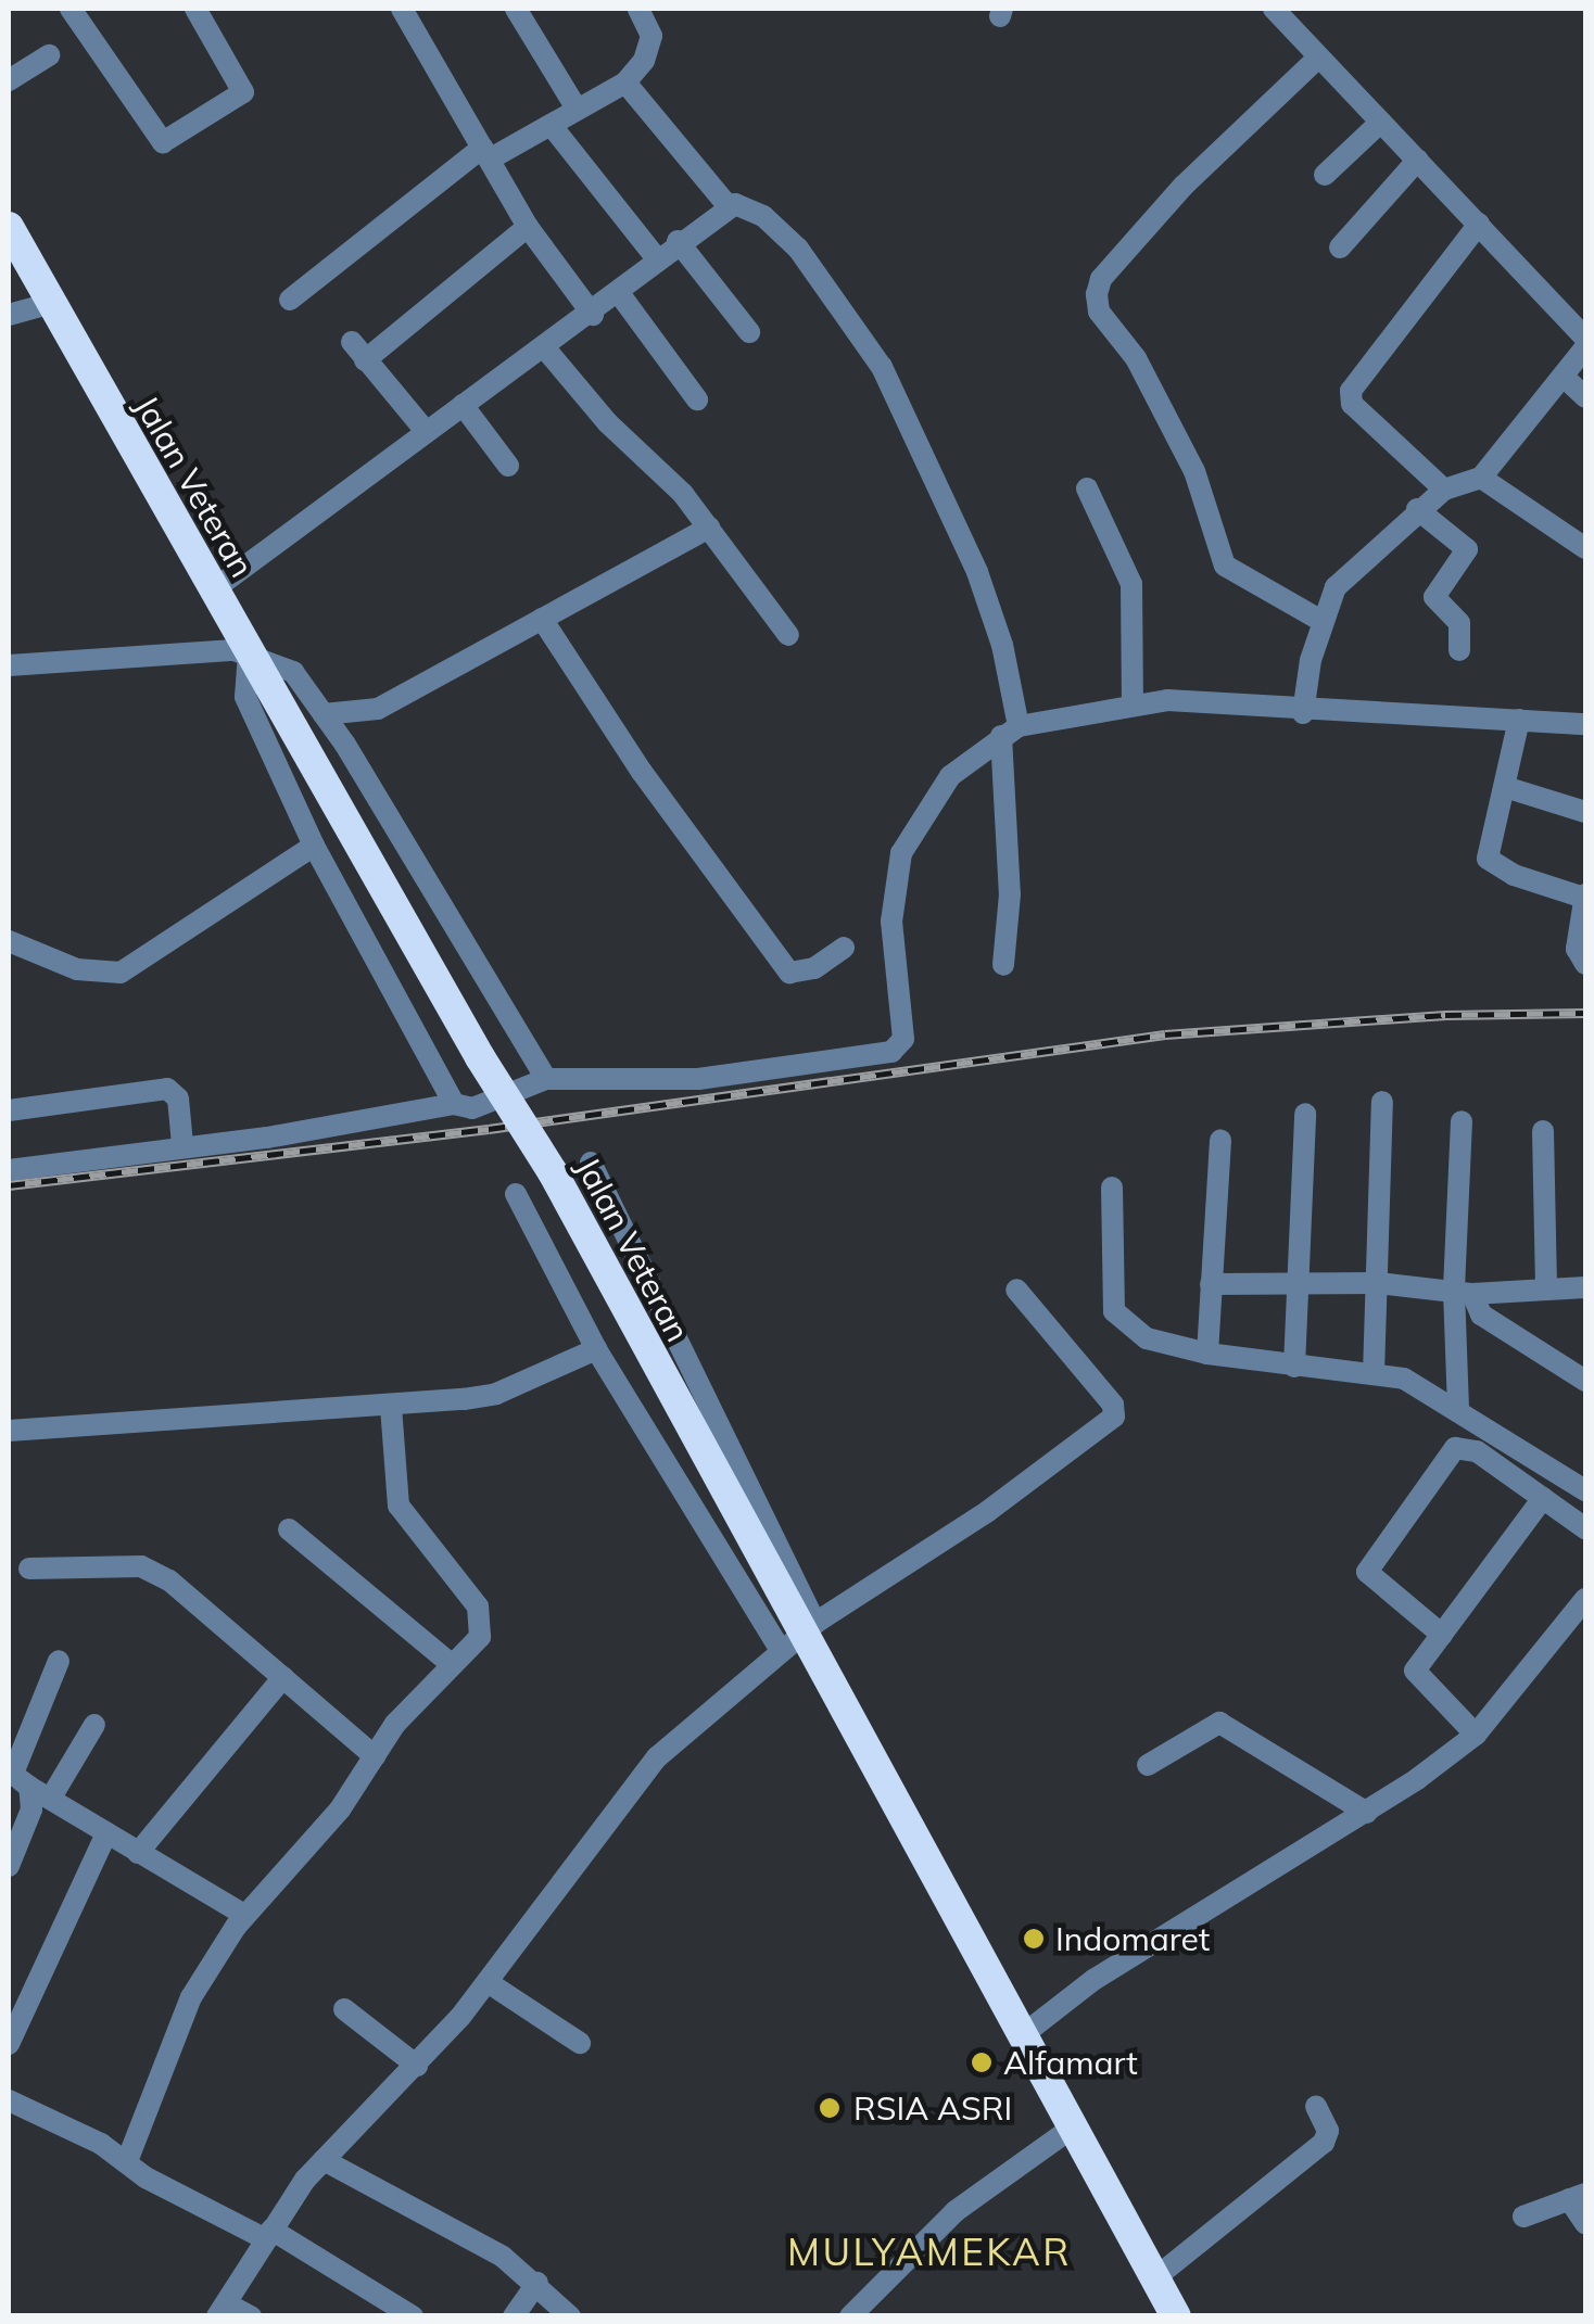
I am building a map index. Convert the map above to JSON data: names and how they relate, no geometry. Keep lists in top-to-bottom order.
{
  "streets": {
    "highway": ["Jalan Veteran"]
  },
  "districts": ["MULYAMEKAR"],
  "places": ["Indomaret", "Alfamart", "RSIA ASRI"]
}
